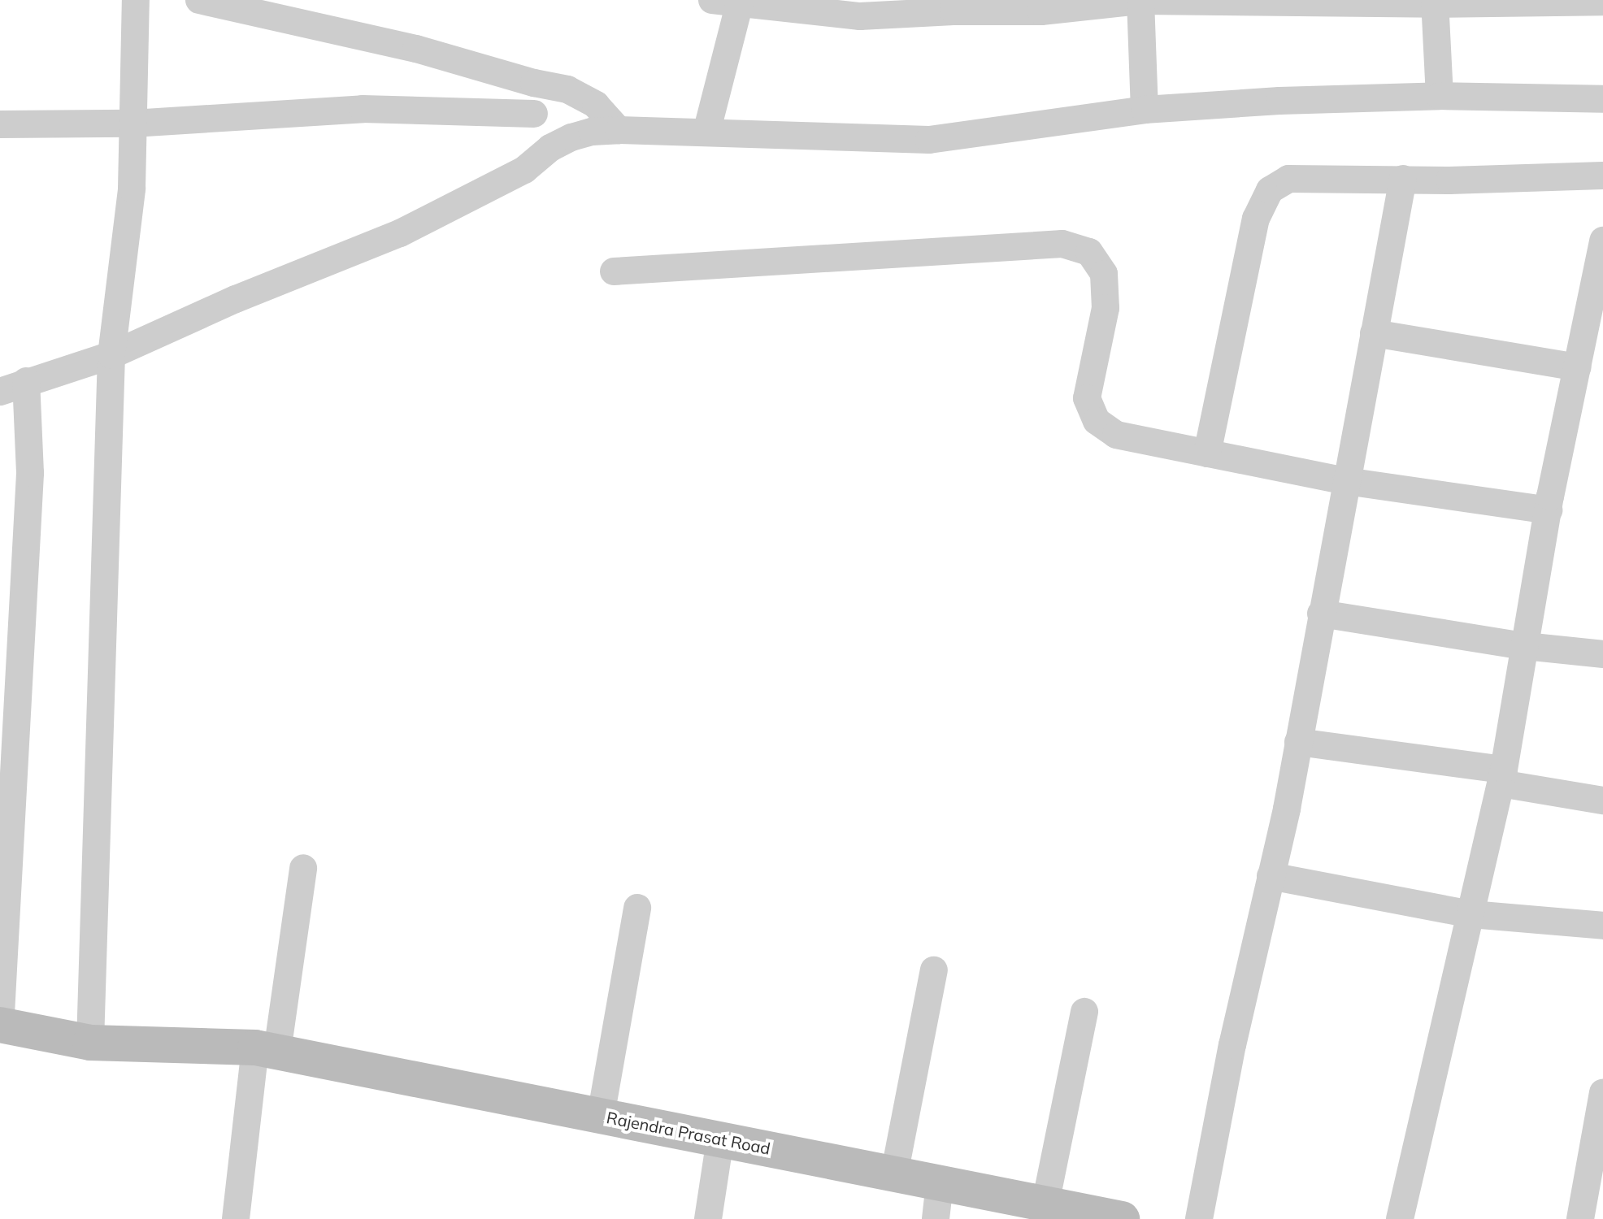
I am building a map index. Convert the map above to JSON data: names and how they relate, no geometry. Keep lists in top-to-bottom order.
{
  "streets": {
    "street": ["Rajendra Prasat Road"]
  }
}
